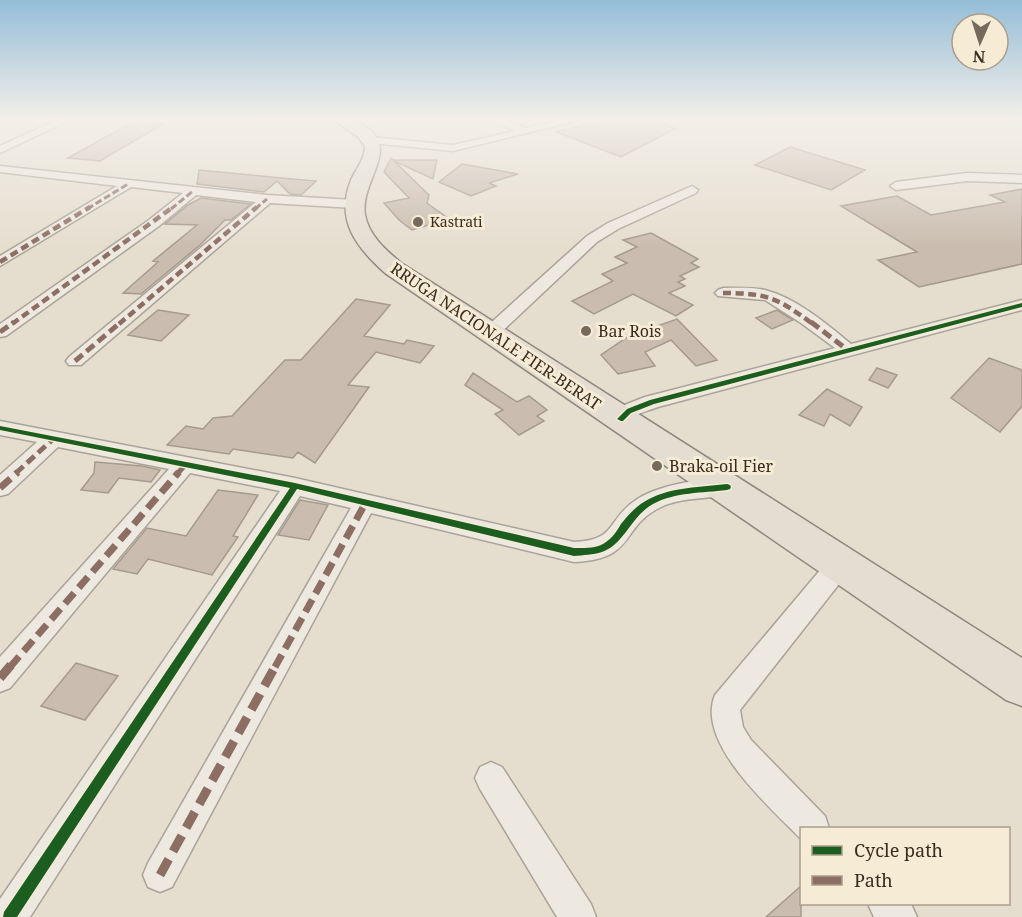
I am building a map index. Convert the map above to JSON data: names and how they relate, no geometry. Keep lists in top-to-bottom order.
{
  "streets": {
    "main road": ["RRUGA NACIONALE FIER-BERAT"]
  },
  "places": ["Kastrati", "Bar Rois", "Braka-oil Fier"],
  "legend": ["Cycle path", "Path"],
  "north": "bottom"
}
